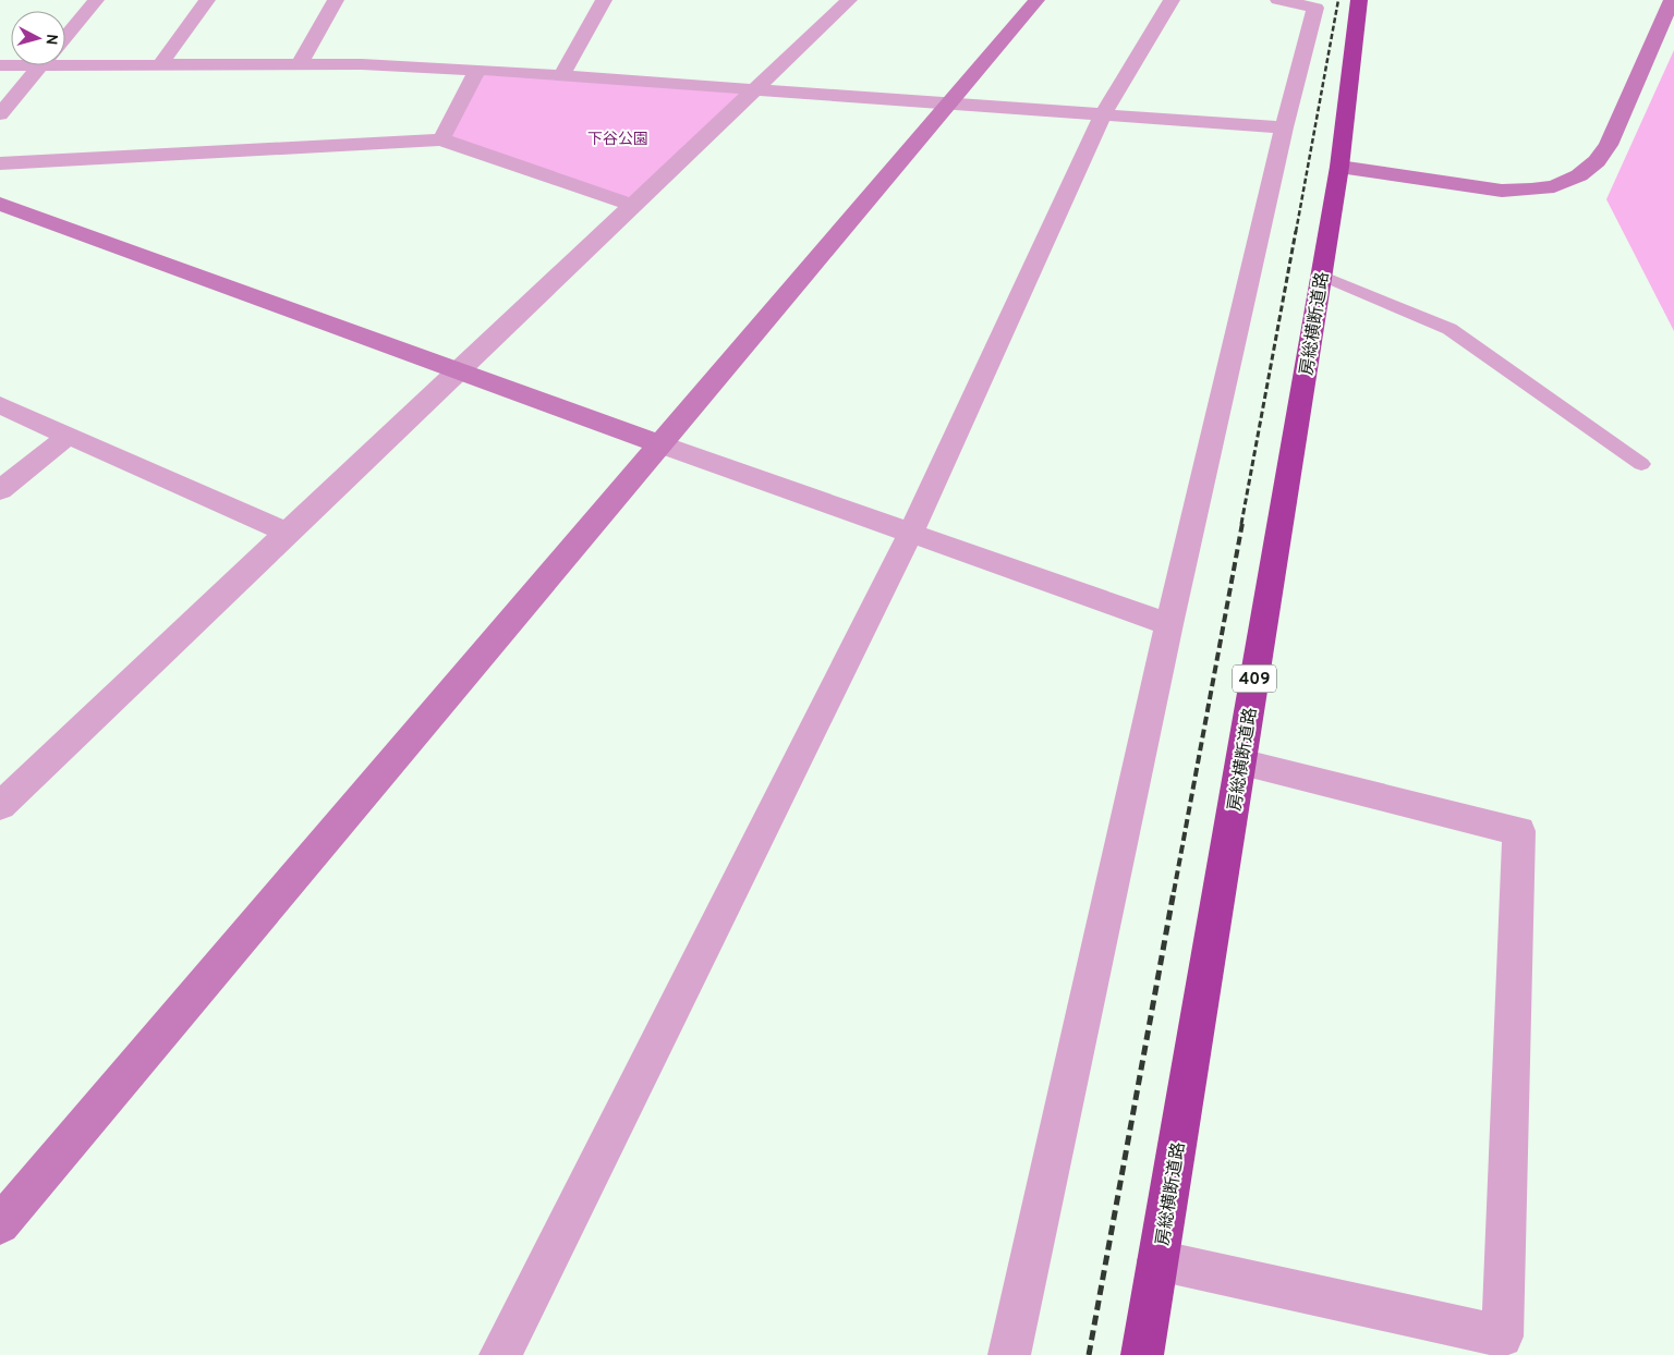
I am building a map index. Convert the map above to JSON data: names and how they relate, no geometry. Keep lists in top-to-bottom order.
{
  "streets": {
    "highway": ["房総横断道路", "409"]
  },
  "parks": ["下谷公園"],
  "north": "right"
}
